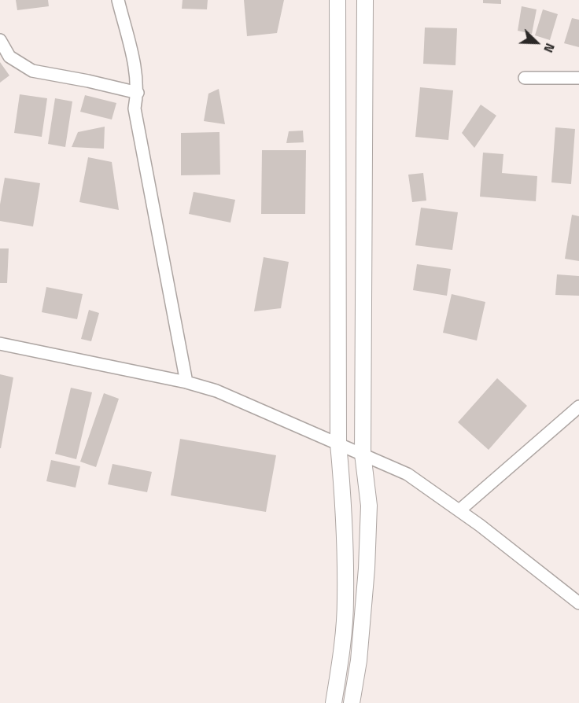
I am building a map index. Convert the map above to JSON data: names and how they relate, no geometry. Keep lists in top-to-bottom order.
{
  "north": "bottom right"
}
